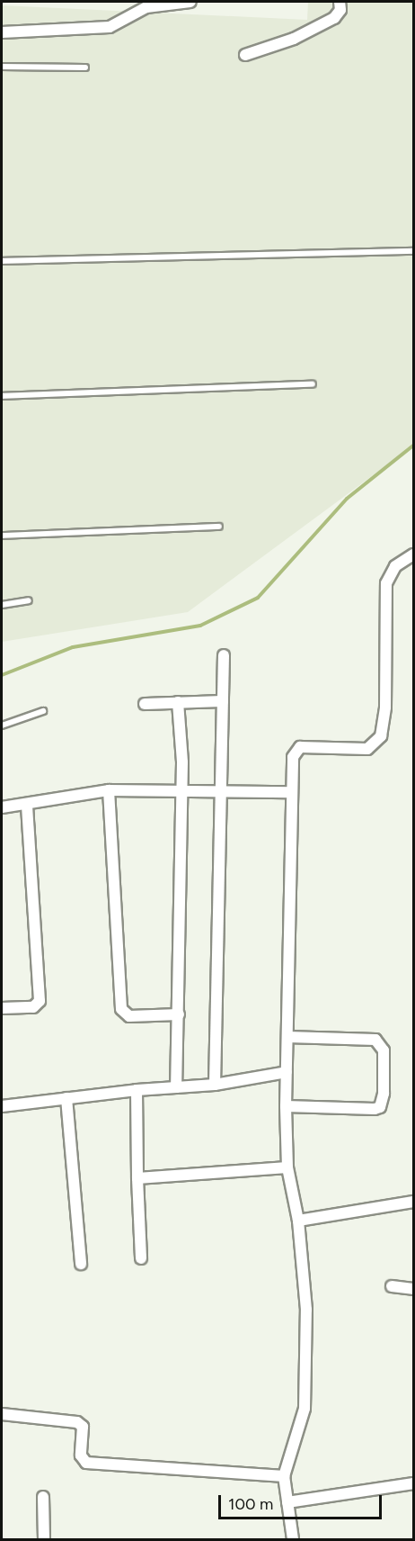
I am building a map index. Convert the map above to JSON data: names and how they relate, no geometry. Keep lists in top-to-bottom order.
{
  "scale_bar": "100 m"
}
